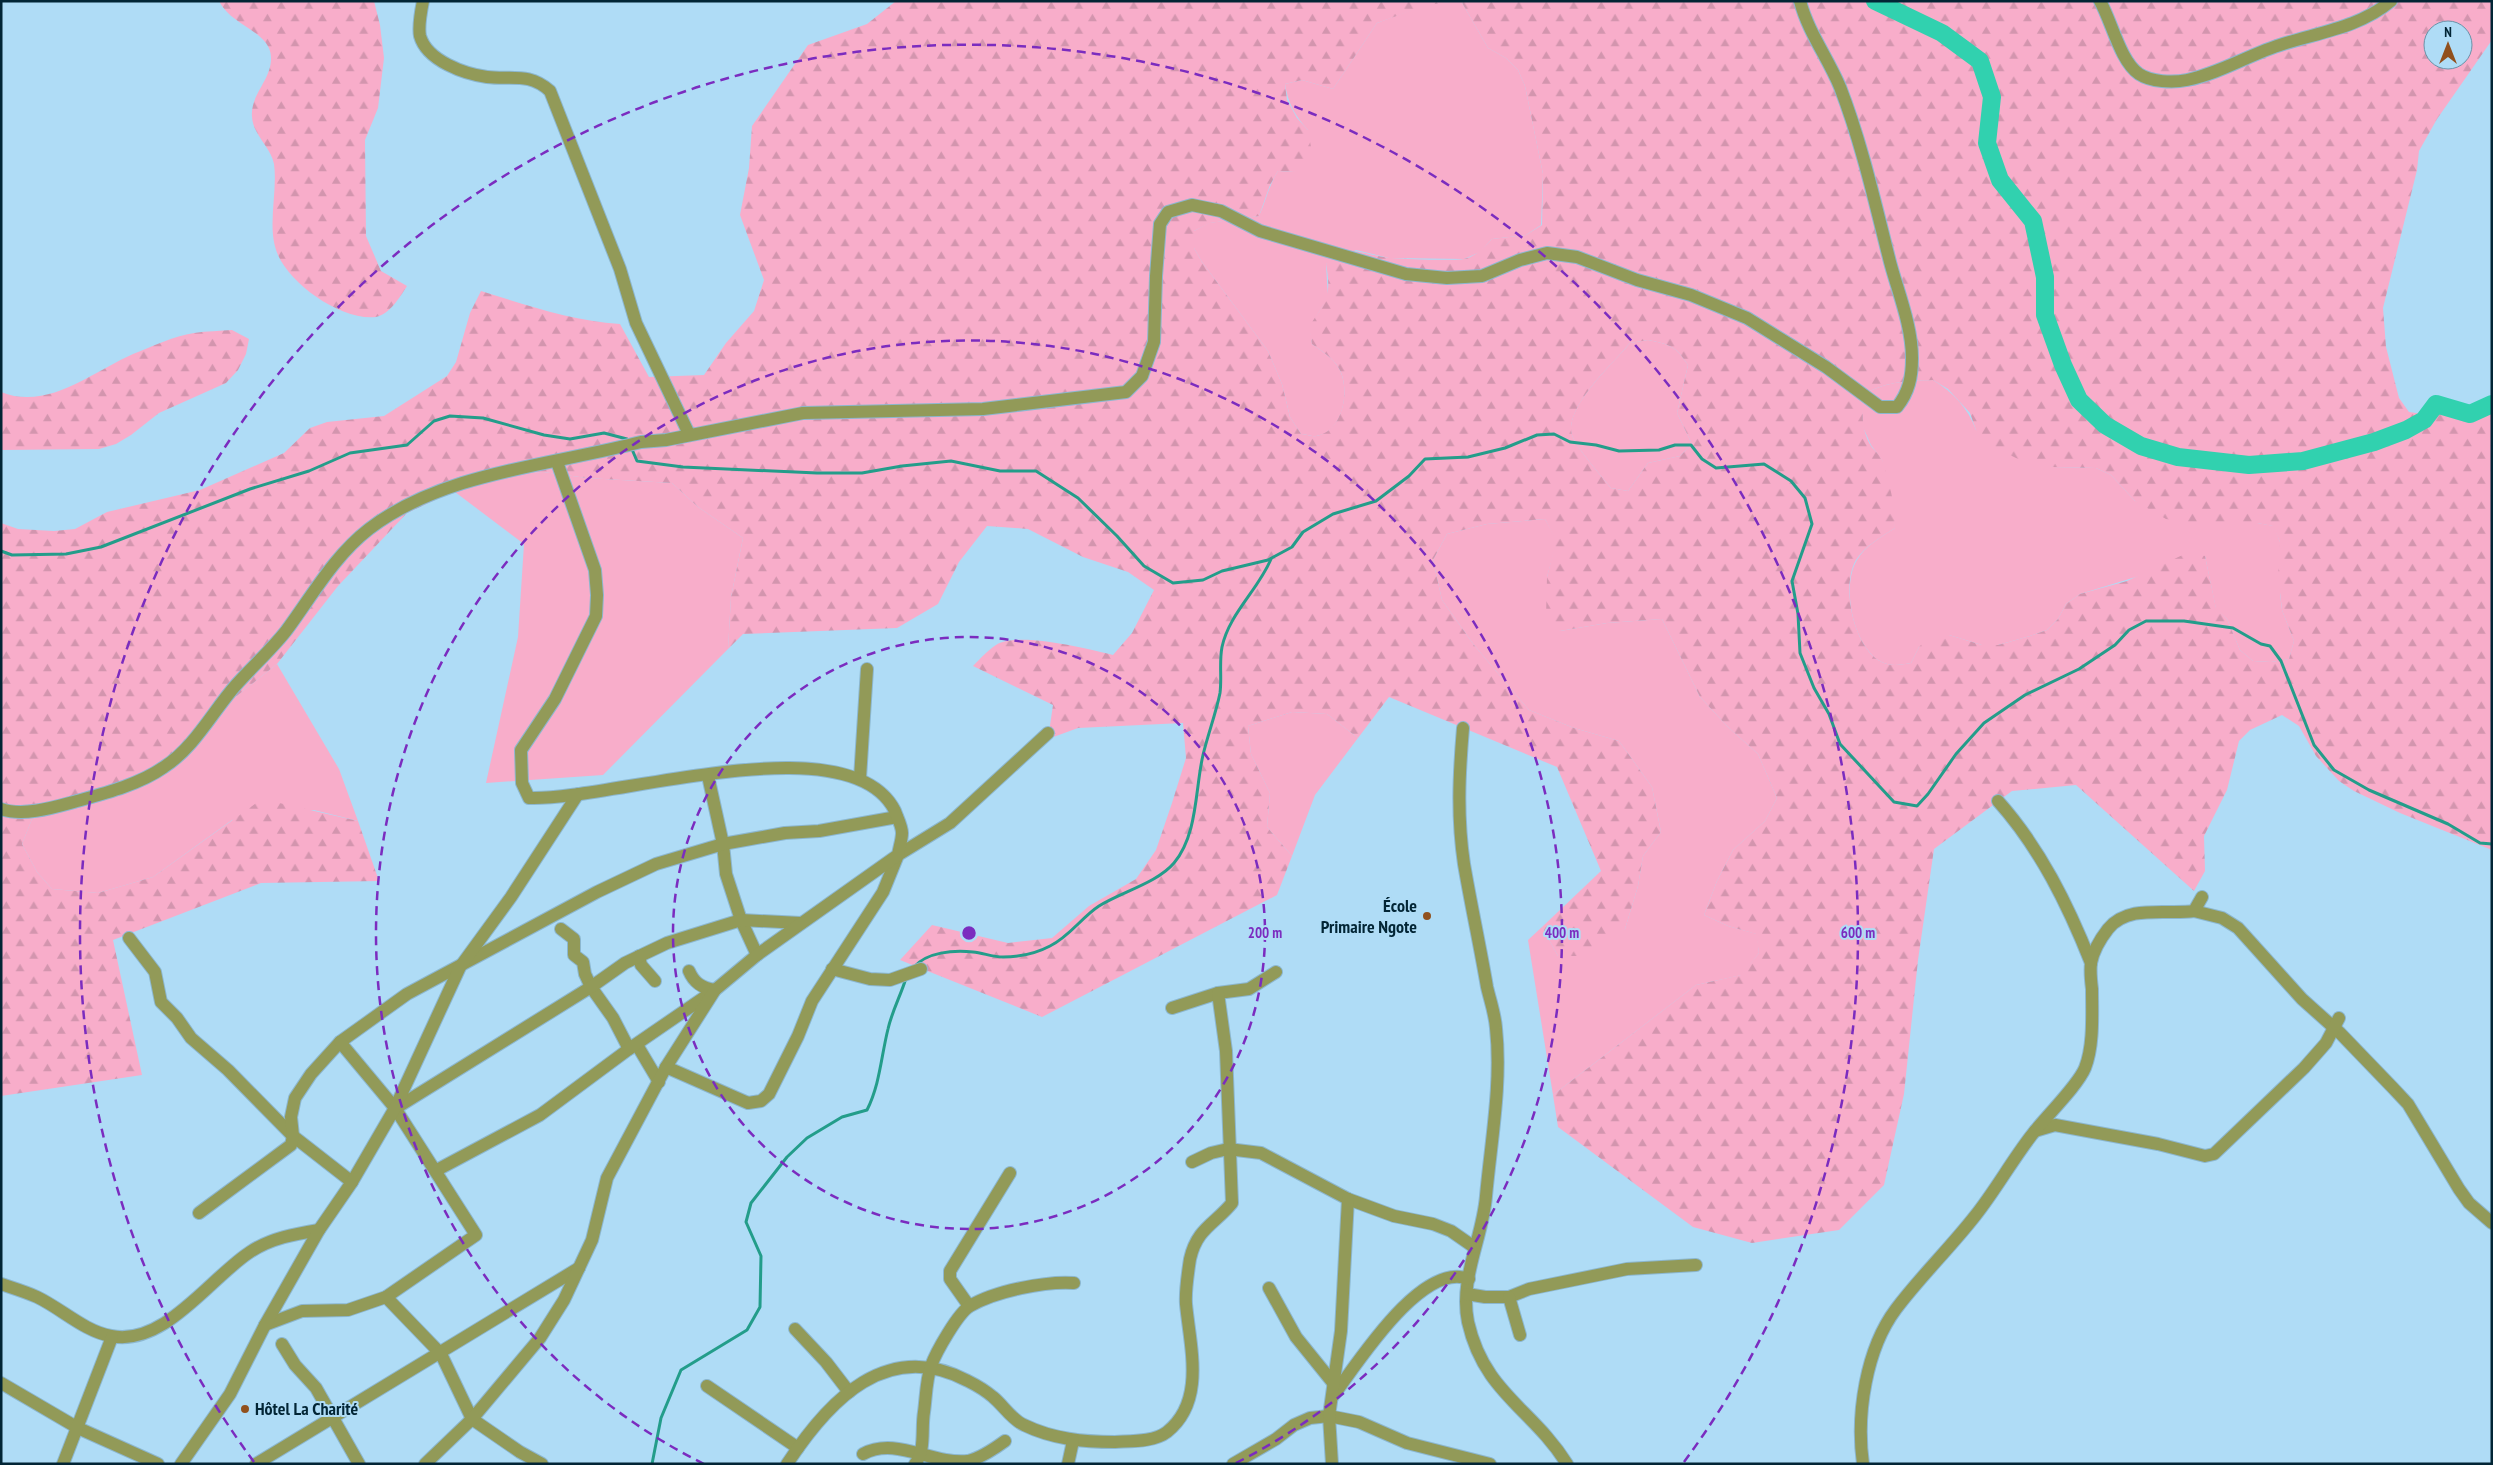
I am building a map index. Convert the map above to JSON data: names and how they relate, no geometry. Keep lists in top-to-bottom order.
{
  "places": ["École Primaire Ngote", "Hôtel La Charité"],
  "north": "top",
  "rings": ["200 m", "400 m", "600 m"]
}
